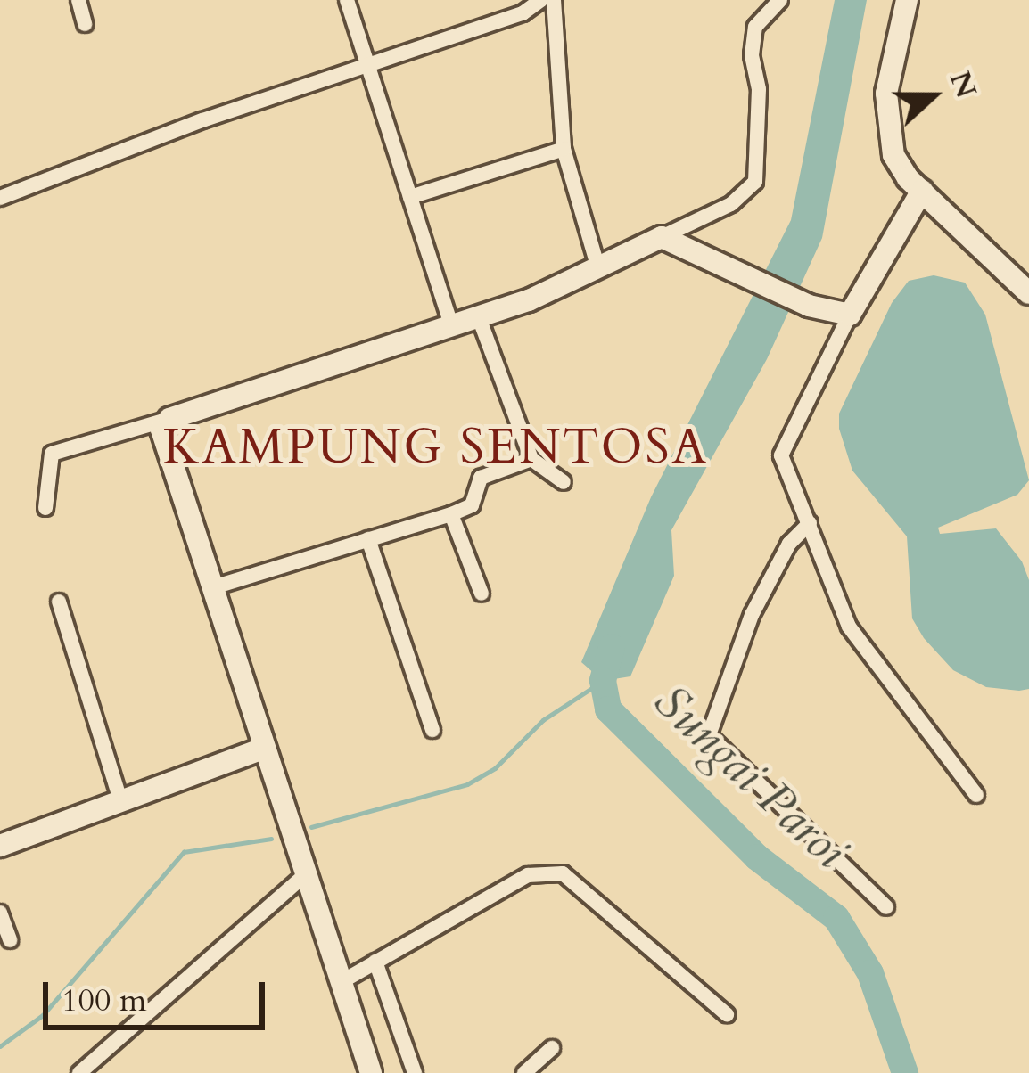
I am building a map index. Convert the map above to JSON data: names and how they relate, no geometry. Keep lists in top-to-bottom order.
{
  "districts": ["KAMPUNG SENTOSA"],
  "water": ["Sungai Paroi"],
  "scale_bar": "100 m",
  "north": "right"
}
